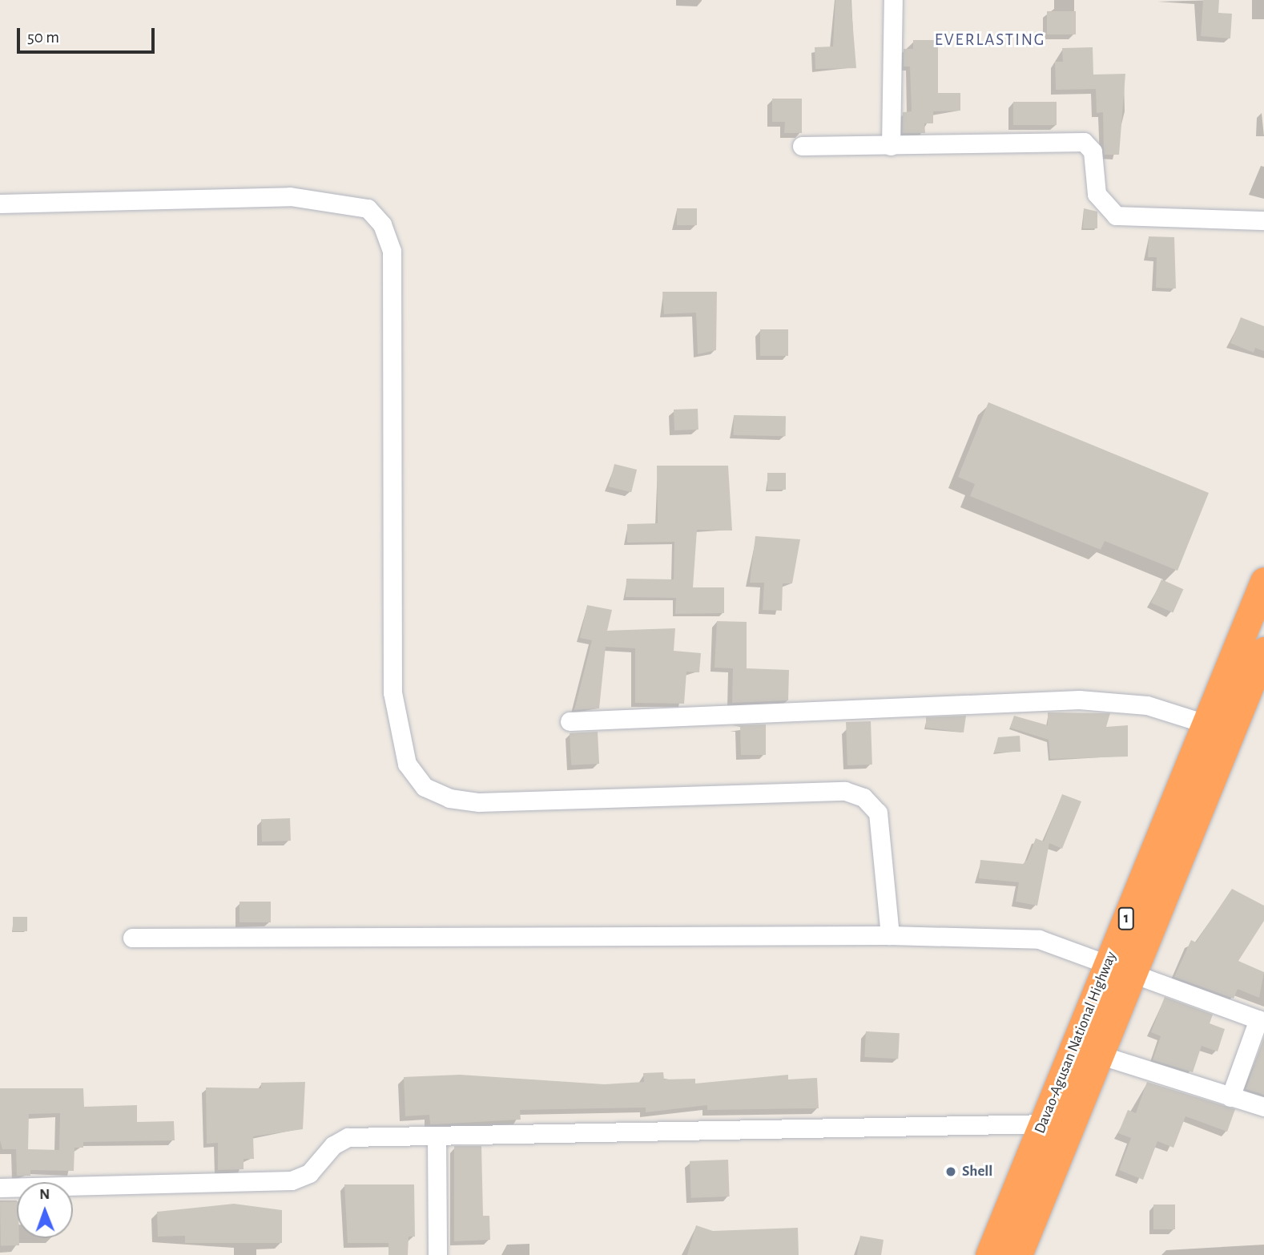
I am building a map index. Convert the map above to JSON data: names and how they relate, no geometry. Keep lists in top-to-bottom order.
{
  "streets": {
    "highway": ["1", "Davao-Agusan National Highway"]
  },
  "districts": ["EVERLASTING"],
  "places": ["Shell"],
  "scale_bar": "50 m",
  "north": "top"
}
